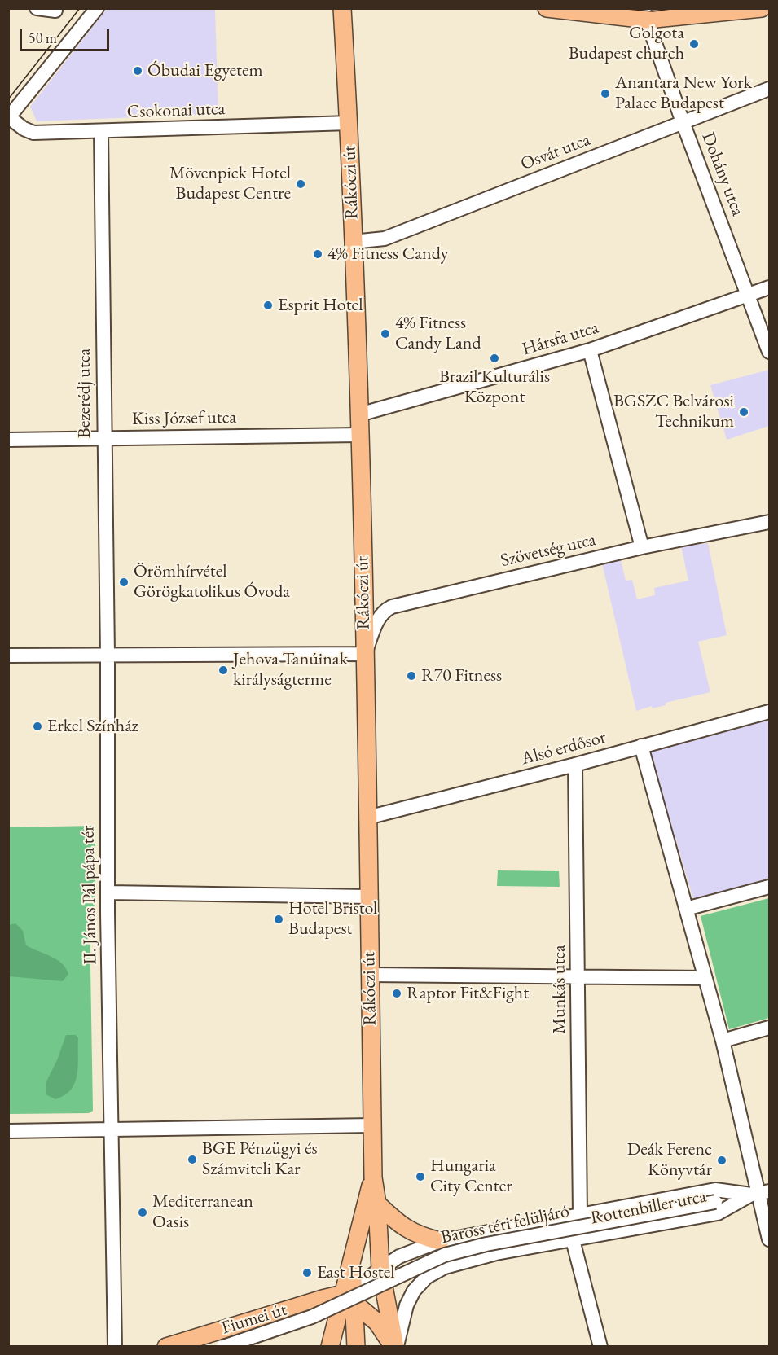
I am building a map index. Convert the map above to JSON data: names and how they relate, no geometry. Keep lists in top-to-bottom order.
{
  "streets": {
    "main road": ["Rákóczi út", "Fiumei út"],
    "street": [
      "Csokonai utca",
      "Osvát utca",
      "Dohány utca",
      "Hársfa utca",
      "Bezerédj utca",
      "Kiss József utca",
      "Szövetség utca",
      "Alsó erdősor",
      "II. János Pál pápa tér",
      "Munkás utca",
      "Rottenbiller utca",
      "Baross téri felüljáró"
    ]
  },
  "crossings": [
    ["Csokonai utca", "Rákóczi út"],
    ["Csokonai utca", "Bezerédj utca"],
    ["Osvát utca", "Dohány utca"],
    ["Osvát utca", "Rákóczi út"],
    ["Dohány utca", "Hársfa utca"],
    ["Rákóczi út", "Hársfa utca"],
    ["Rákóczi út", "Kiss József utca"],
    ["Rákóczi út", "Szövetség utca"],
    ["Rákóczi út", "Alsó erdősor"],
    ["Rákóczi út", "Rottenbiller utca"],
    ["Rákóczi út", "Fiumei út"],
    ["Bezerédj utca", "Kiss József utca"],
    ["Bezerédj utca", "II. János Pál pápa tér"],
    ["Alsó erdősor", "Munkás utca"],
    ["Munkás utca", "Rottenbiller utca"],
    ["Rottenbiller utca", "Baross téri felüljáró"],
    ["Rottenbiller utca", "Fiumei út"]
  ],
  "places": [
    "Golgota Budapest church",
    "Óbudai Egyetem",
    "Anantara New York Palace Budapest",
    "Mövenpick Hotel Budapest Centre",
    "4% Fitness Candy",
    "Esprit Hotel",
    "4% Fitness Candy Land",
    "Brazil Kulturális Központ",
    "BGSZC Belvárosi Technikum",
    "Örömhírvétel Görögkatolikus Óvoda",
    "Jehova Tanúinak királyságterme",
    "R70 Fitness",
    "Erkel Színház",
    "Hotel Bristol Budapest",
    "Raptor Fit&Fight",
    "BGE Pénzügyi és Számviteli Kar",
    "Deák Ferenc Könyvtár",
    "Hungaria City Center",
    "Mediterranean Oasis",
    "East Hostel"
  ],
  "scale_bar": "50 m"
}
